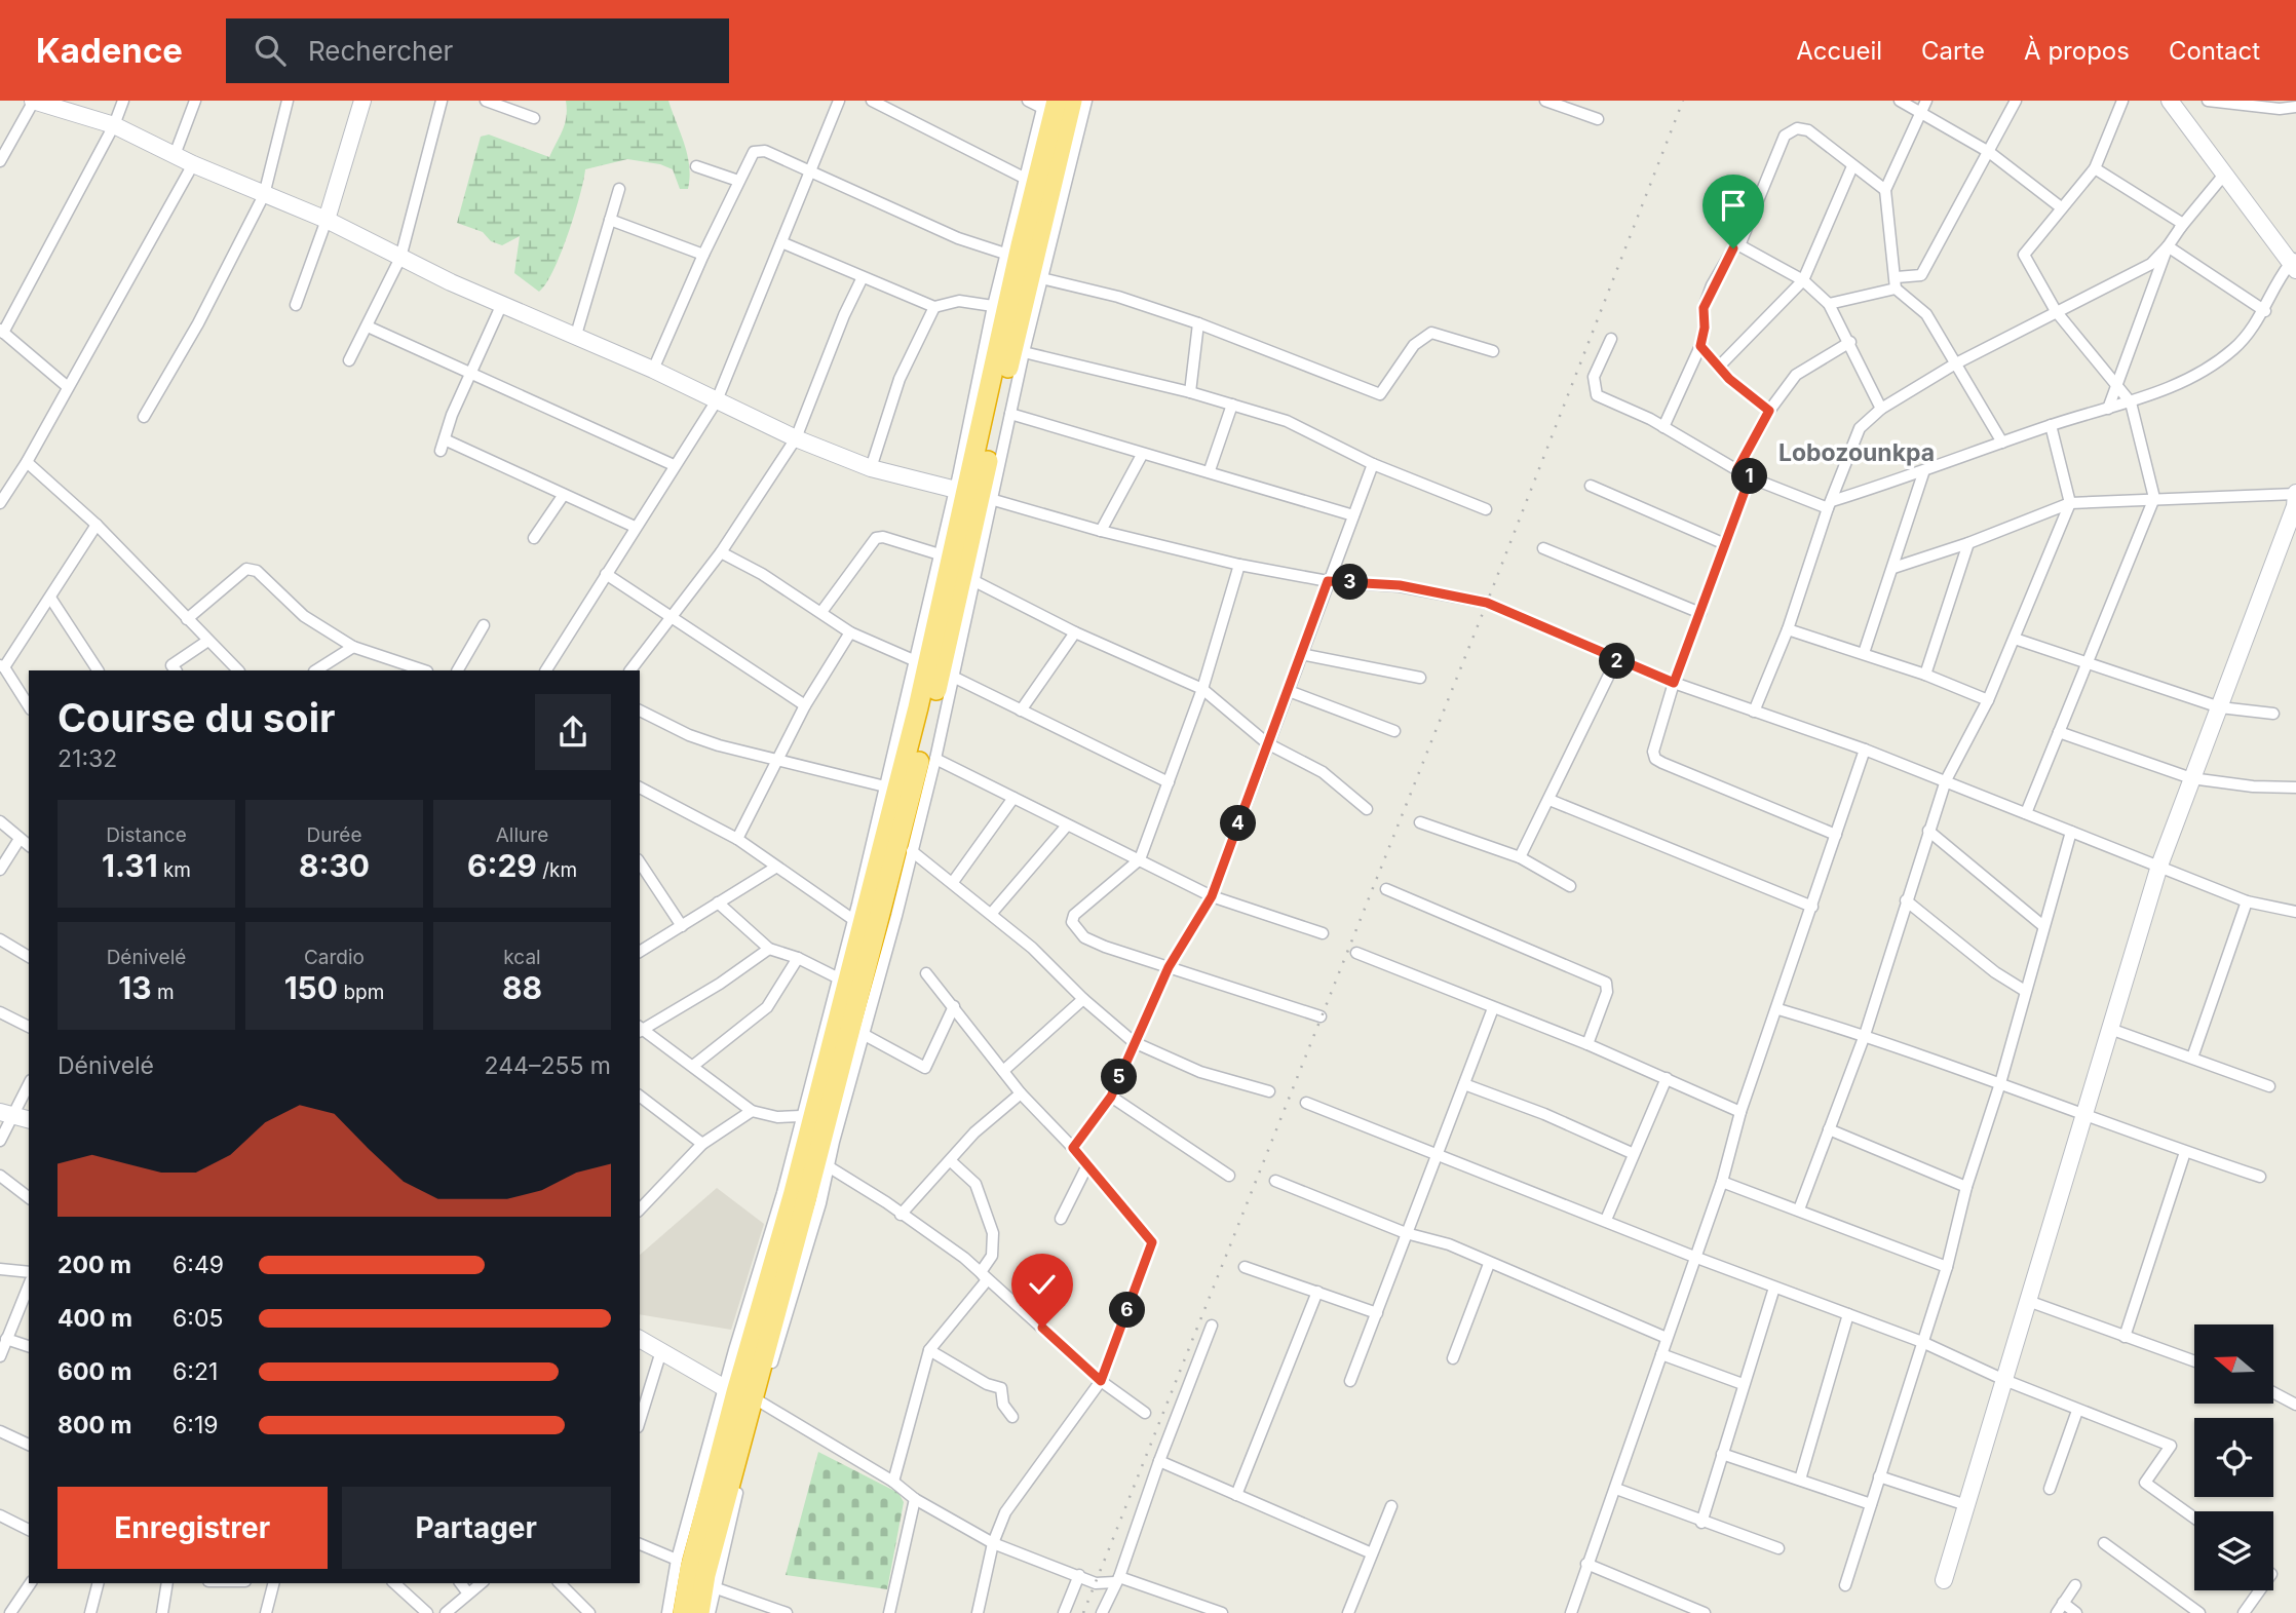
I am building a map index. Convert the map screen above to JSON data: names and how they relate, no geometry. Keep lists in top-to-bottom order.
{
  "districts": ["Lobozounkpa"],
  "north": "left",
  "page": {
    "header": "Kadence",
    "search": "Rechercher",
    "nav": [
      "Accueil",
      "Carte",
      "À propos",
      "Contact"
    ],
    "pins": [
      "1",
      "3",
      "2",
      "4",
      "5",
      "6"
    ],
    "heading": ["Course du soir", "21:32"],
    "stats": [
      ["Distance", "1.31 km"],
      ["Durée", "8:30"],
      ["Allure", "6:29 /km"],
      ["Dénivelé", "13 m"],
      ["Cardio", "150 bpm"],
      ["kcal", "88"]
    ],
    "chart": ["Dénivelé", "244–255 m"],
    "list": [
      {
        "name": "200 m",
        "note": "6:49"
      },
      {
        "name": "400 m",
        "note": "6:05"
      },
      {
        "name": "600 m",
        "note": "6:21"
      },
      {
        "name": "800 m",
        "note": "6:19"
      }
    ],
    "buttons": ["Enregistrer", "Partager"]
  }
}
